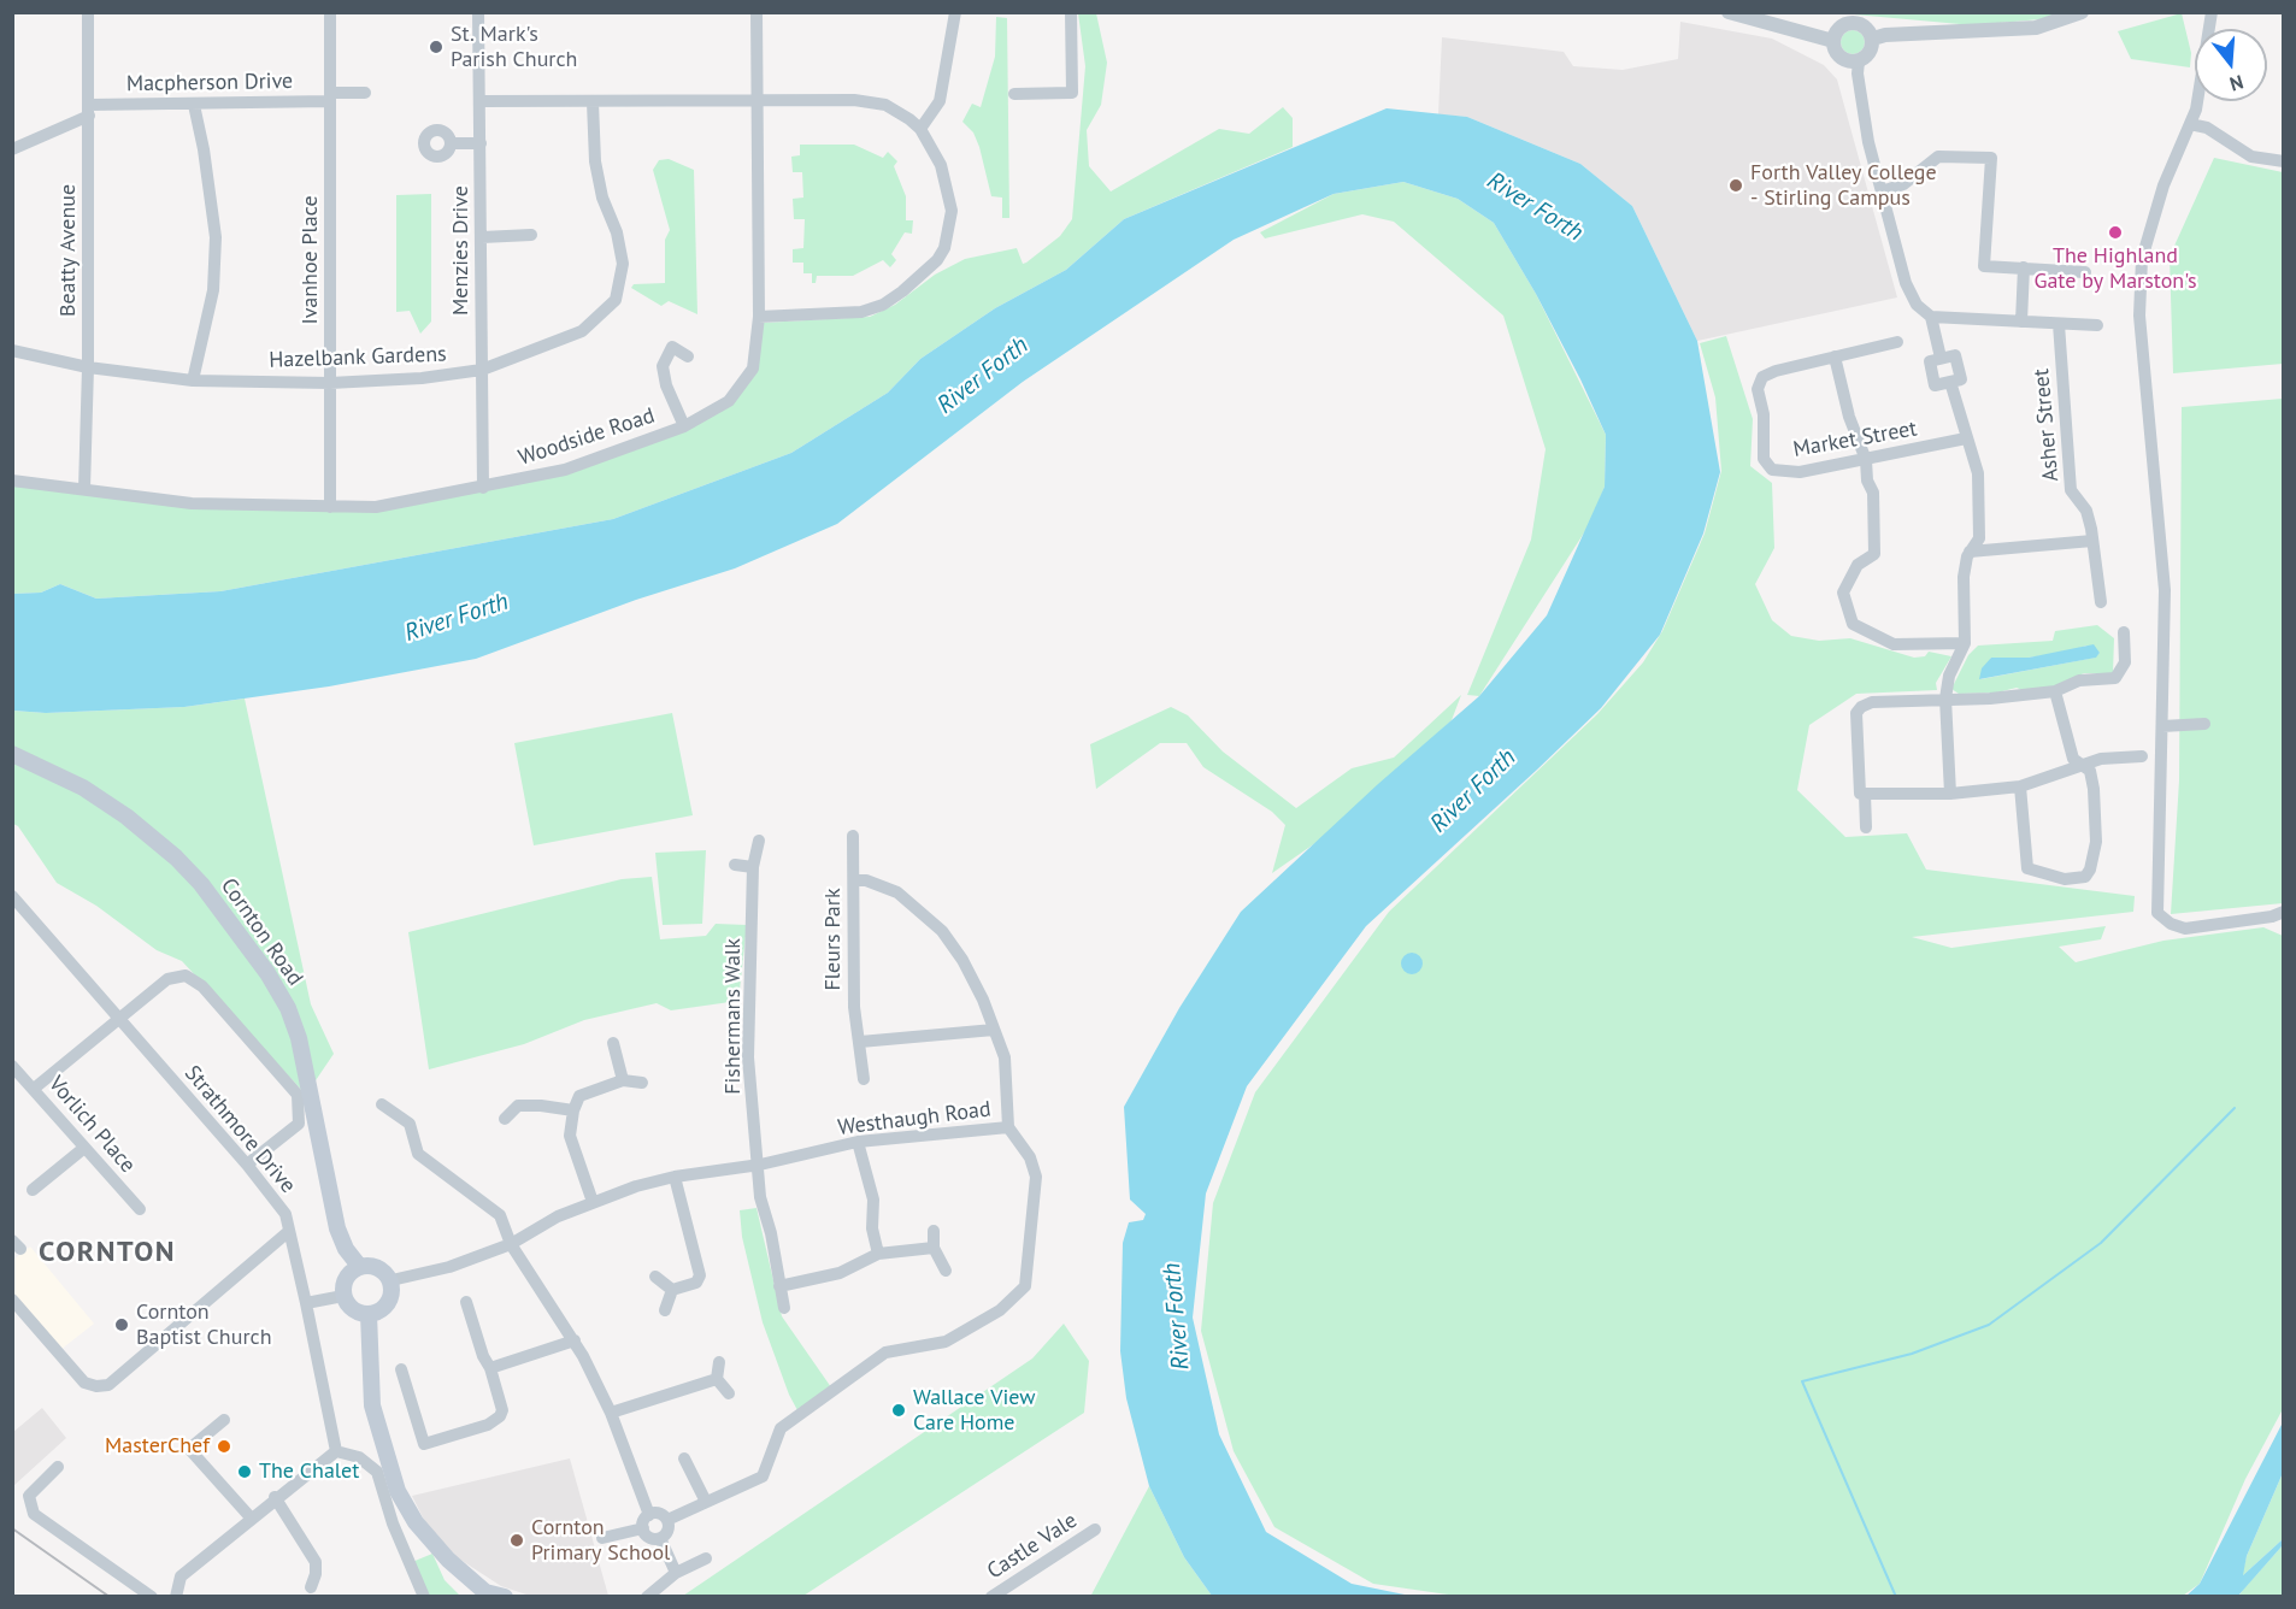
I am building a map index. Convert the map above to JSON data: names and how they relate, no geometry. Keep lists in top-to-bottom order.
{
  "streets": {
    "main road": ["Cornton Road"],
    "street": [
      "Macpherson Drive",
      "Beatty Avenue",
      "Menzies Drive",
      "Ivanhoe Place",
      "Hazelbank Gardens",
      "Asher Street",
      "Woodside Road",
      "Market Street",
      "Fleurs Park",
      "Fishermans Walk",
      "Westhaugh Road",
      "Vorlich Place",
      "Strathmore Drive",
      "Castle Vale"
    ]
  },
  "crossings": [
    ["Macpherson Drive", "Beatty Avenue"],
    ["Macpherson Drive", "Ivanhoe Place"],
    ["Beatty Avenue", "Hazelbank Gardens"],
    ["Beatty Avenue", "Woodside Road"],
    ["Menzies Drive", "Hazelbank Gardens"],
    ["Menzies Drive", "Woodside Road"],
    ["Ivanhoe Place", "Hazelbank Gardens"],
    ["Ivanhoe Place", "Woodside Road"],
    ["Cornton Road", "Westhaugh Road"],
    ["Fishermans Walk", "Westhaugh Road"]
  ],
  "districts": ["CORNTON"],
  "water": ["River Forth"],
  "places": [
    "St. Mark's Parish Church",
    "Forth Valley College - Stirling Campus",
    "The Highland Gate by Marston's",
    "Cornton Baptist Church",
    "Wallace View Care Home",
    "MasterChef",
    "The Chalet",
    "Cornton Primary School"
  ],
  "north": "bottom"
}
